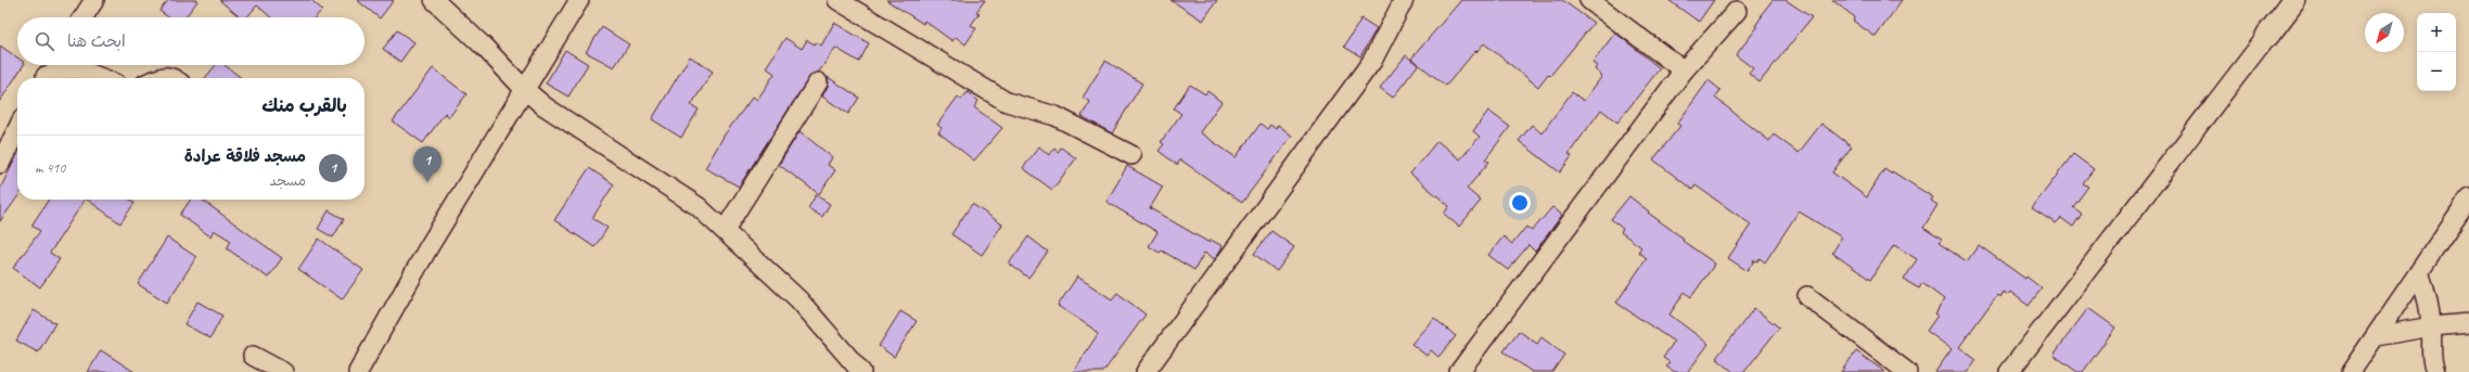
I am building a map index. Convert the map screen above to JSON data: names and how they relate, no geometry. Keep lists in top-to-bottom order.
{
  "north": "bottom left",
  "page": {
    "map_buttons": ["+", "−"],
    "search": "ابحث هنا",
    "heading": "بالقرب منك",
    "list": [
      {
        "mark": "1",
        "name": "مسجد فلاقة عرادة",
        "note": "مسجد",
        "value": "410 m"
      }
    ],
    "pins": "1"
  }
}
